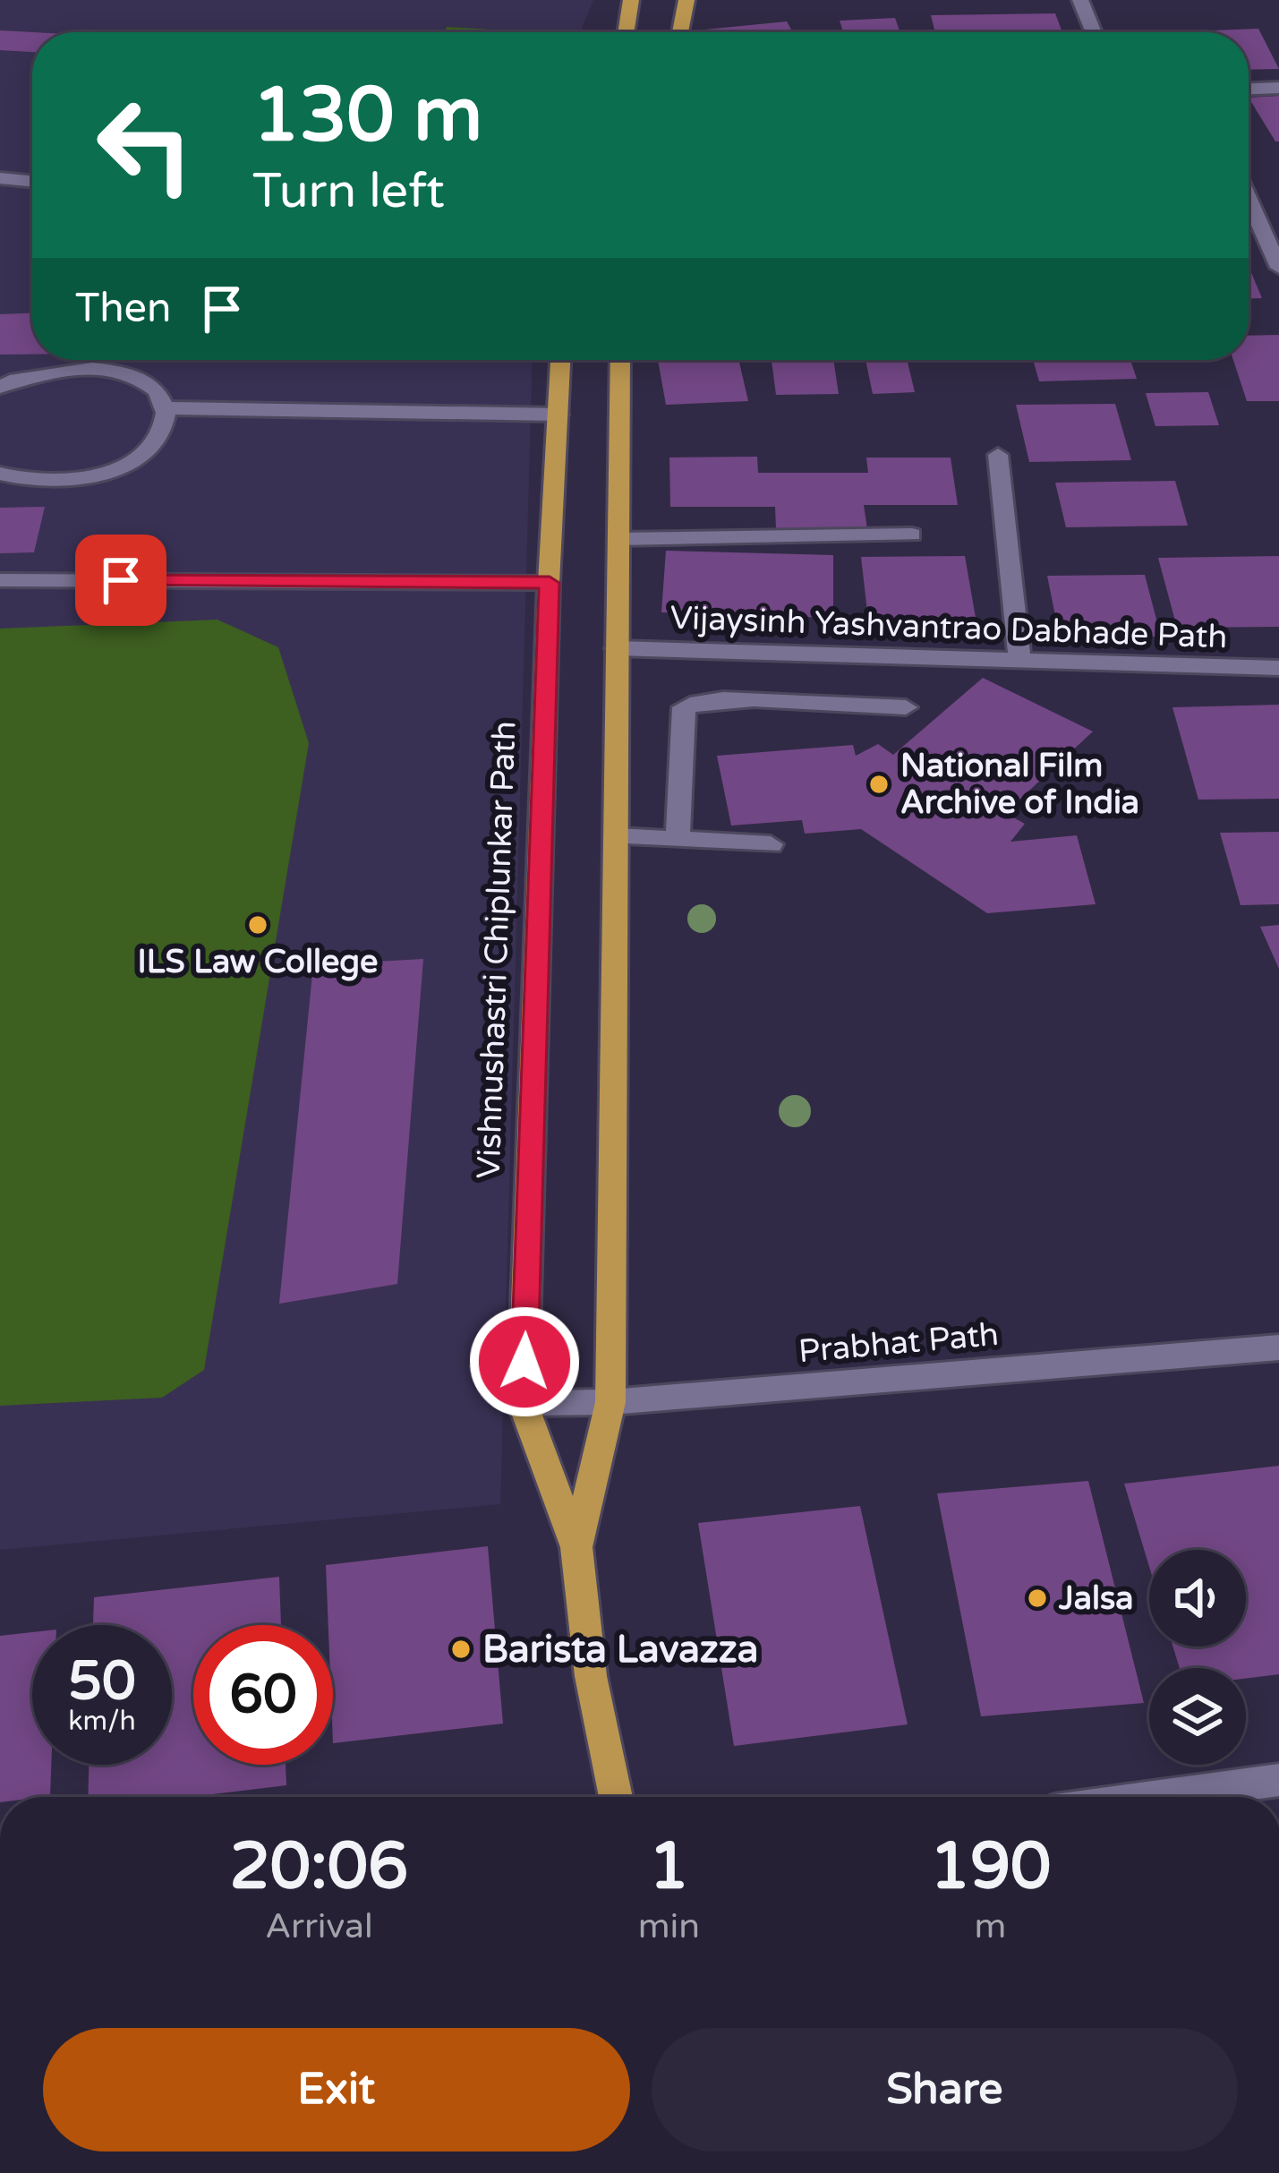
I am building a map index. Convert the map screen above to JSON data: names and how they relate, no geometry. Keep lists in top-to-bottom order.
{
  "streets": {
    "main road": ["Vishnushastri Chiplunkar Path"],
    "street": ["Vijaysinh Yashvantrao Dabhade Path", "Prabhat Path"]
  },
  "crossings": [
    ["Vijaysinh Yashvantrao Dabhade Path", "Vishnushastri Chiplunkar Path"],
    ["Vishnushastri Chiplunkar Path", "Prabhat Path"]
  ],
  "places": [
    "National Film Archive of India",
    "ILS Law College",
    "Jalsa",
    "Barista Lavazza"
  ],
  "page": {
    "turn": ["130 m", "Turn left"],
    "then": "Then",
    "speed": "50 km/h",
    "limit": "60",
    "eta": [
      "20:06",
      "Arrival",
      "1",
      "min",
      "190",
      "m"
    ],
    "buttons": ["Exit", "Share"]
  }
}
